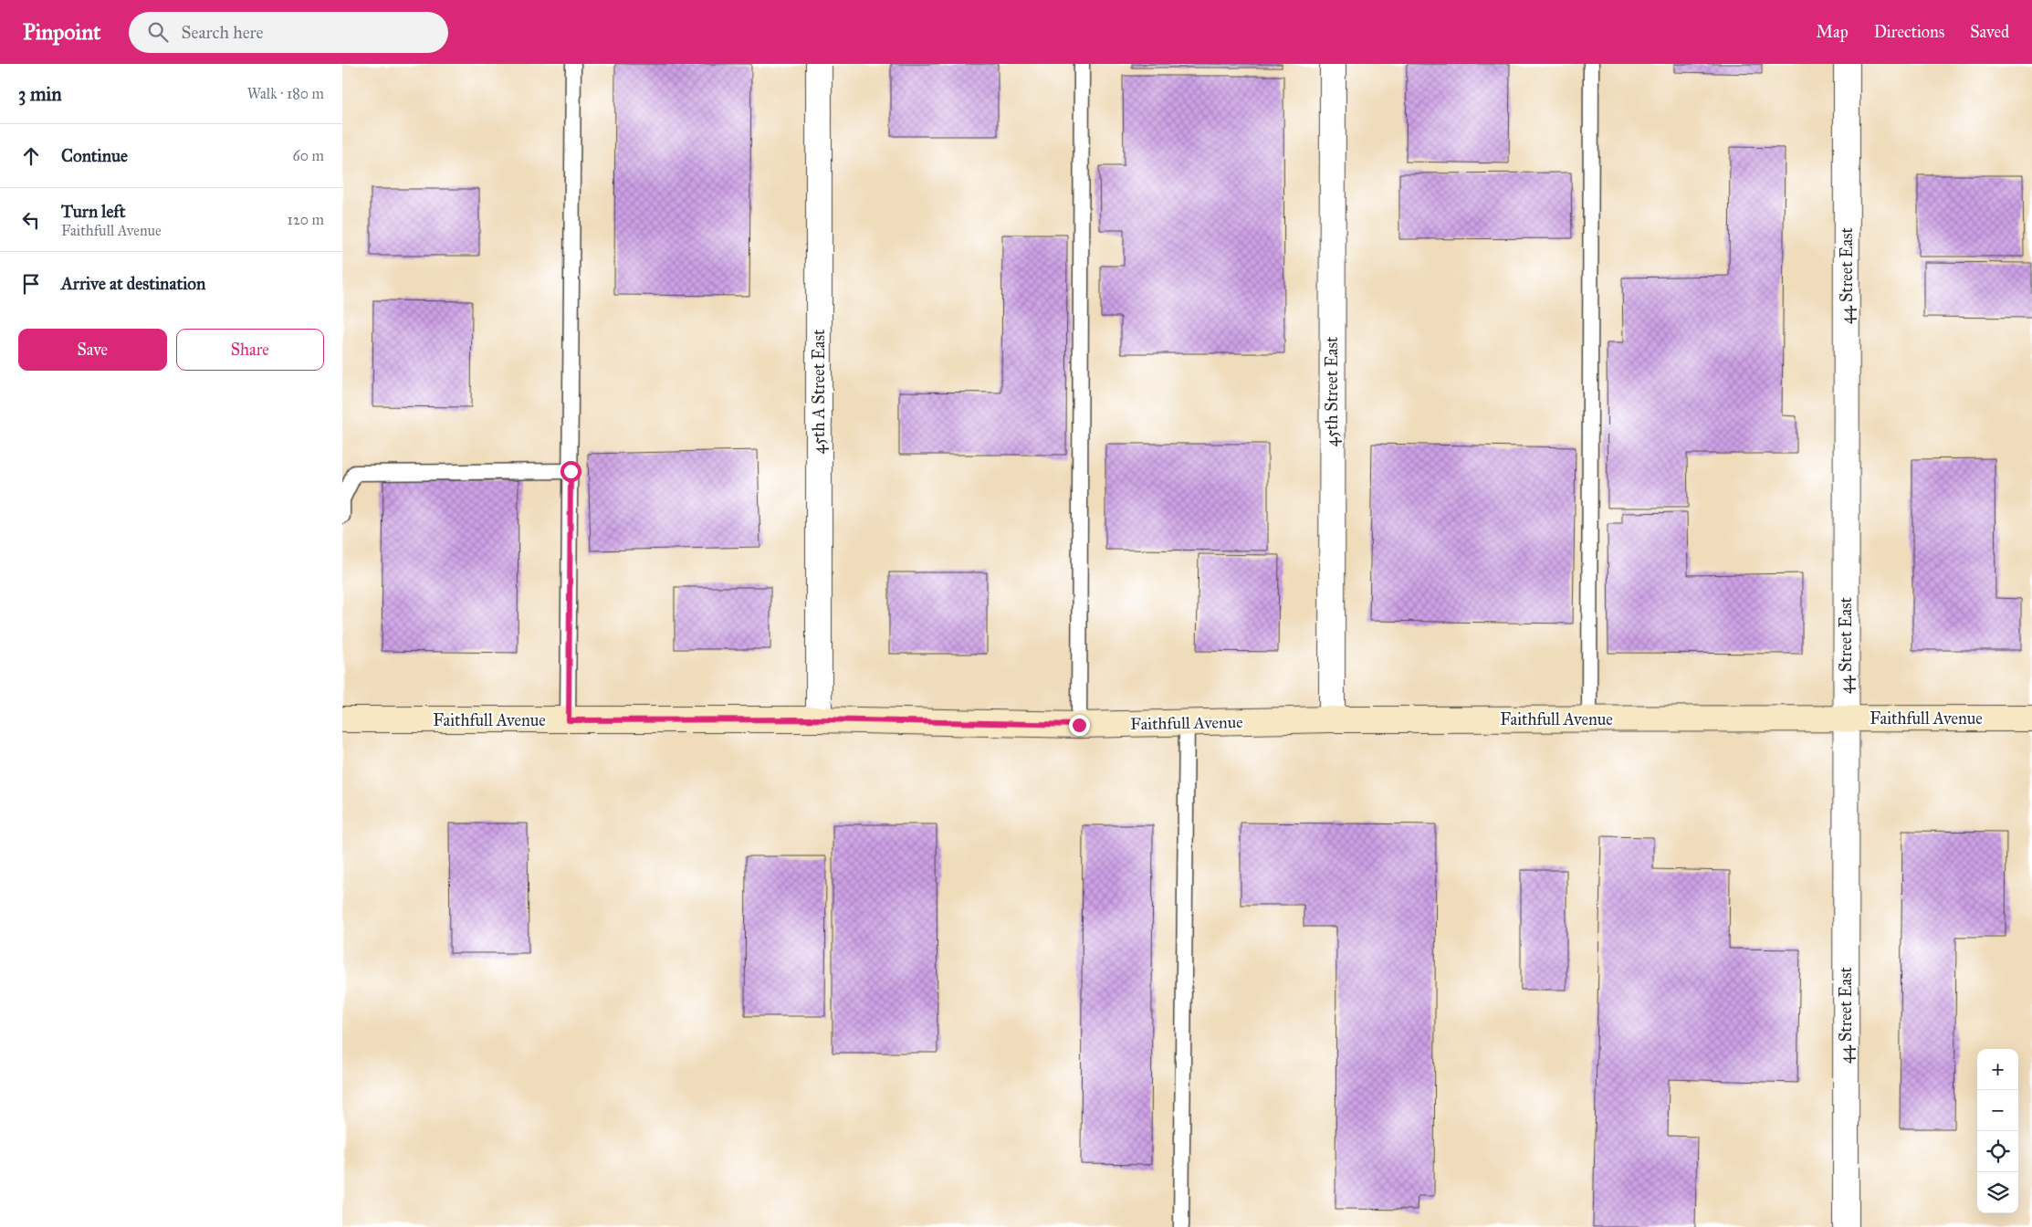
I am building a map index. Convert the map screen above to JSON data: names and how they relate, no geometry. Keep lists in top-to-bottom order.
{
  "streets": {
    "street": [
      "44 Street East",
      "45th A Street East",
      "45th Street East",
      "Faithfull Avenue"
    ]
  },
  "crossings": [
    ["44 Street East", "Faithfull Avenue"],
    ["45th A Street East", "Faithfull Avenue"],
    ["45th Street East", "Faithfull Avenue"]
  ],
  "page": {
    "header": "Pinpoint",
    "search": "Search here",
    "nav": ["Map", "Directions", "Saved"],
    "heading": ["3 min", "Walk · 180 m"],
    "list": [
      ["Continue", "60 m"],
      ["Turn left", "Faithfull Avenue", "120 m"],
      "Arrive at destination"
    ],
    "buttons": ["Save", "Share"],
    "map_buttons": ["+", "−"]
  }
}
